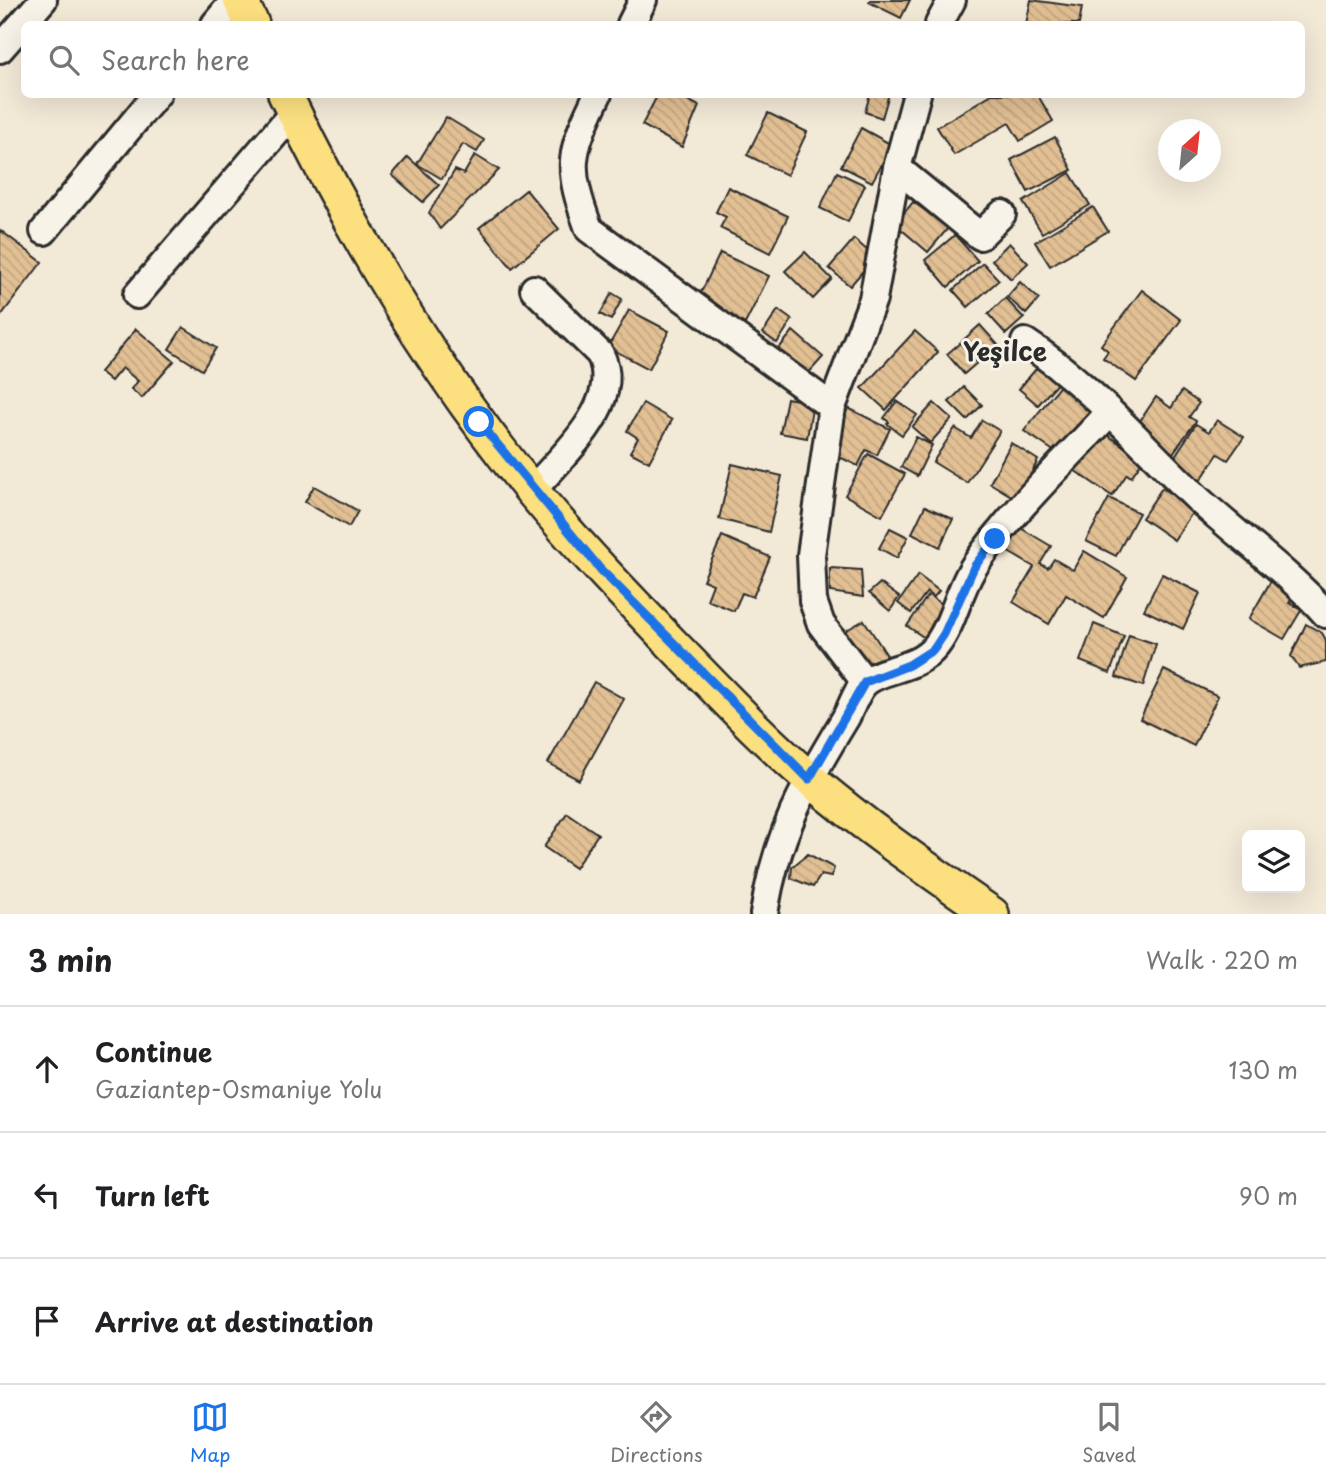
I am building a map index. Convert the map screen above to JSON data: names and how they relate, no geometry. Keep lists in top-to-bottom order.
{
  "districts": ["Yeşilce"],
  "north": "top right",
  "page": {
    "search": "Search here",
    "heading": ["3 min", "Walk · 220 m"],
    "list": [
      ["Continue", "Gaziantep-Osmaniye Yolu", "130 m"],
      ["Turn left", "90 m"],
      "Arrive at destination"
    ],
    "nav": ["Map", "Directions", "Saved"]
  }
}
